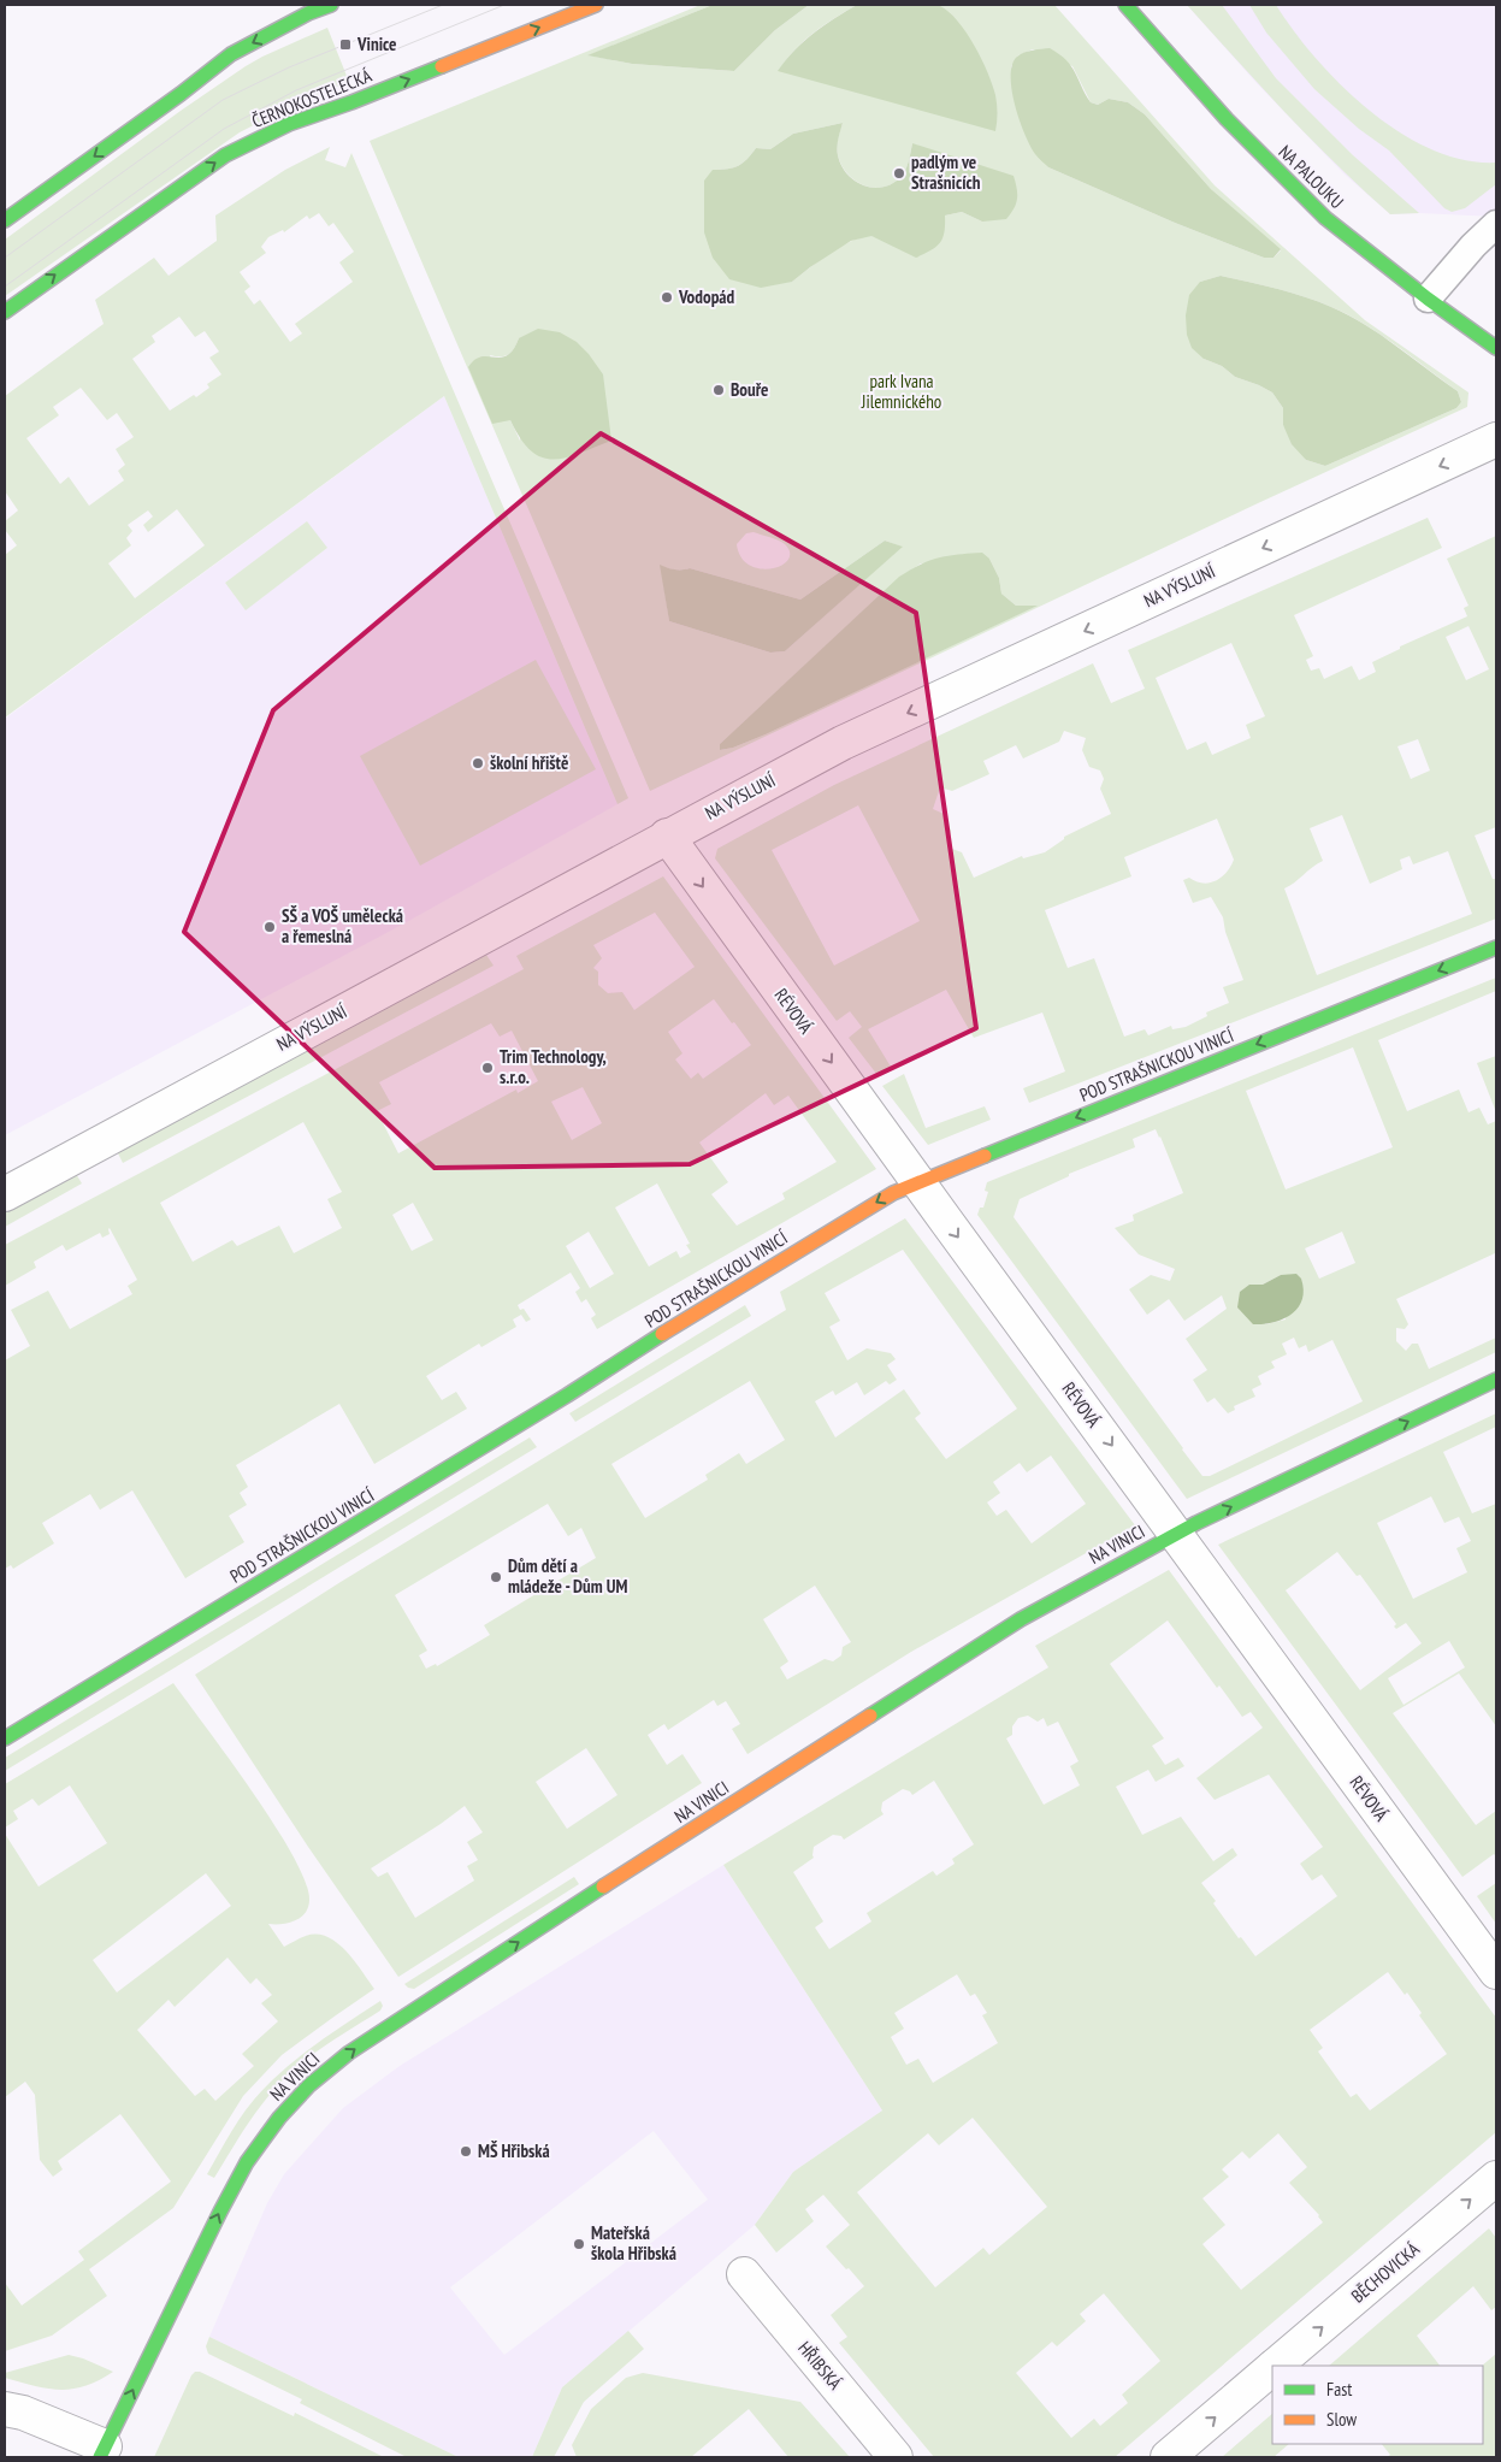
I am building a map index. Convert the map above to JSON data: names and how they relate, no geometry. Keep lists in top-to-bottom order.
{
  "streets": {
    "street": [
      "ČERNOKOSTELECKÁ",
      "NA PALOUKU",
      "NA VÝSLUNÍ",
      "RÉVOVÁ",
      "POD STRAŠNICKOU VINICÍ",
      "NA VINICI",
      "BĚCHOVICKÁ",
      "HŘIBSKÁ"
    ]
  },
  "crossings": [
    ["NA VÝSLUNÍ", "RÉVOVÁ"],
    ["RÉVOVÁ", "POD STRAŠNICKOU VINICÍ"],
    ["RÉVOVÁ", "NA VINICI"]
  ],
  "one_way": [
    "NA VÝSLUNÍ",
    "RÉVOVÁ",
    "POD STRAŠNICKOU VINICÍ",
    "NA VINICI",
    "BĚCHOVICKÁ"
  ],
  "parks": ["park Ivana Jilemnického"],
  "places": {
    "transit": ["Vinice"],
    "other": [
      "padlým ve Strašnicích",
      "Vodopád",
      "Bouře",
      "školní hřiště",
      "SŠ a VOŠ umělecká a řemeslná",
      "Trim Technology, s.r.o.",
      "Dům dětí a mládeže - Dům UM",
      "MŠ Hřibská",
      "Mateřská škola Hřibská"
    ]
  },
  "legend": ["Fast", "Slow"]
}
